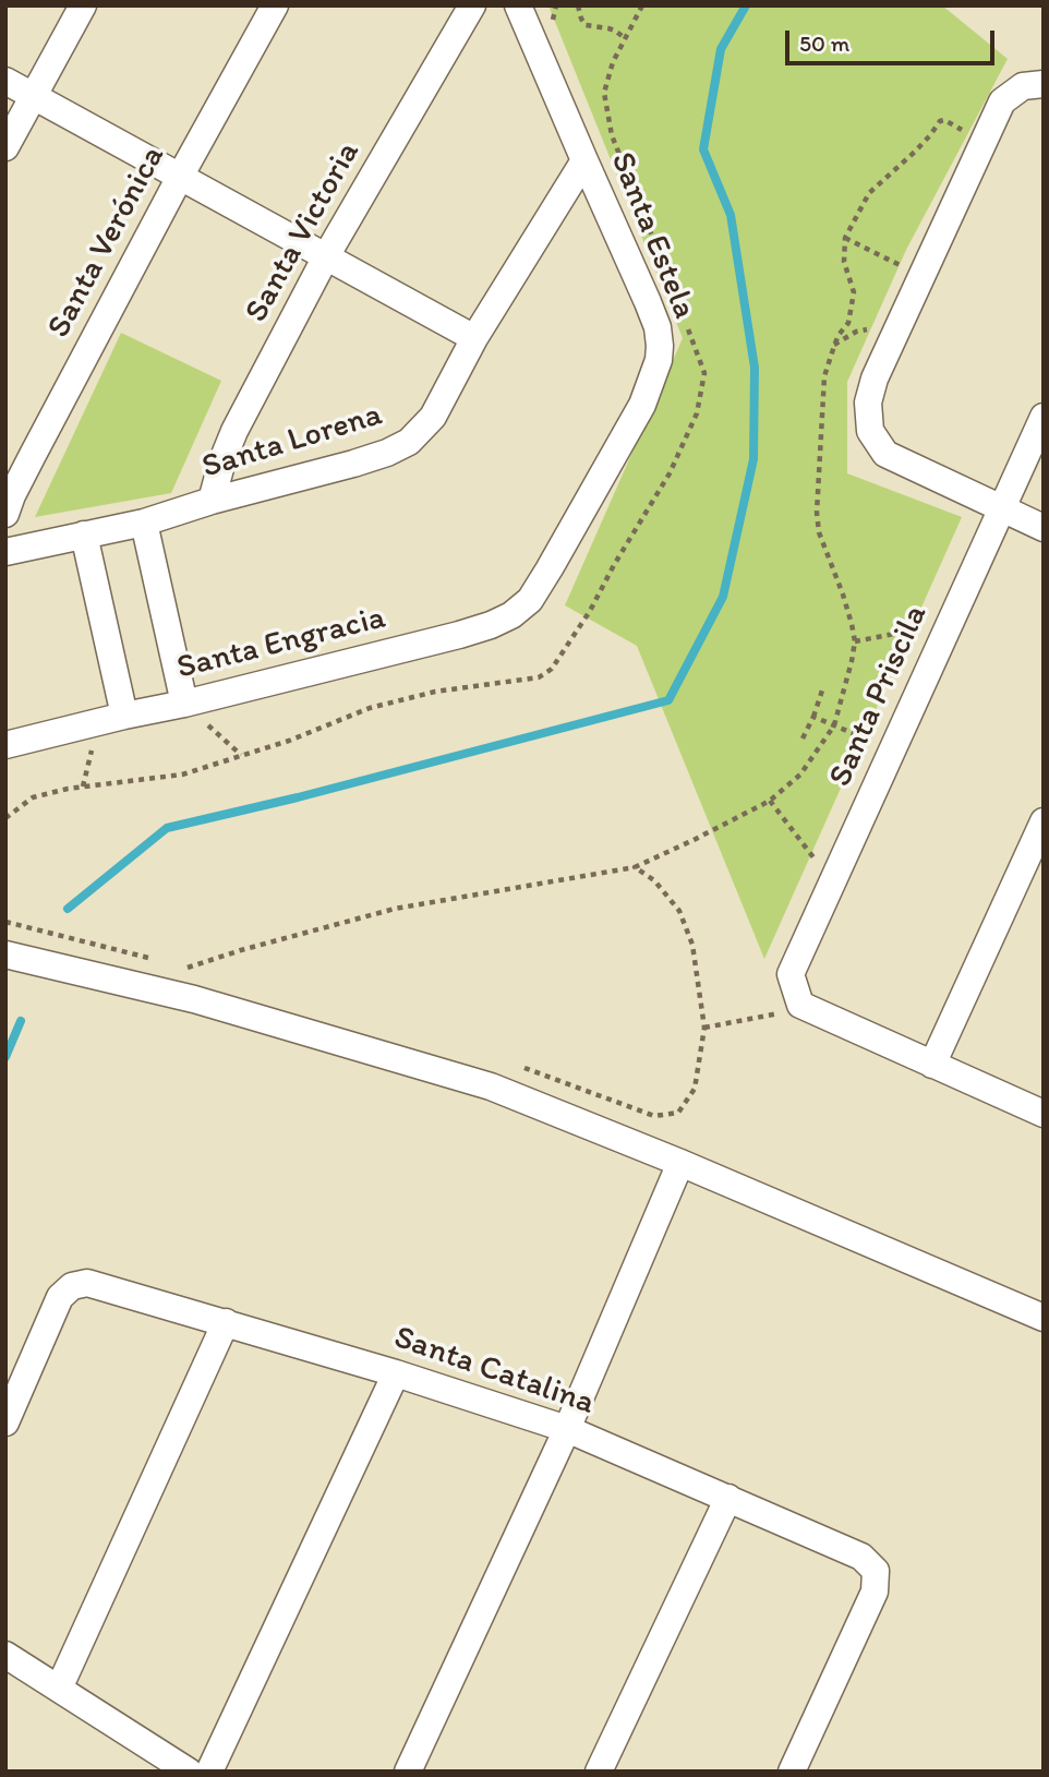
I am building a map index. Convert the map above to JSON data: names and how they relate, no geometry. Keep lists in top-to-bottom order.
{
  "streets": {
    "street": [
      "Santa Victoria",
      "Santa Estela",
      "Santa Verónica",
      "Santa Lorena",
      "Santa Engracia",
      "Santa Priscila",
      "Santa Catalina"
    ]
  },
  "crossings": [
    ["Santa Victoria", "Santa Lorena"],
    ["Santa Estela", "Santa Lorena"],
    ["Santa Estela", "Santa Engracia"]
  ],
  "scale_bar": "50 m"
}
